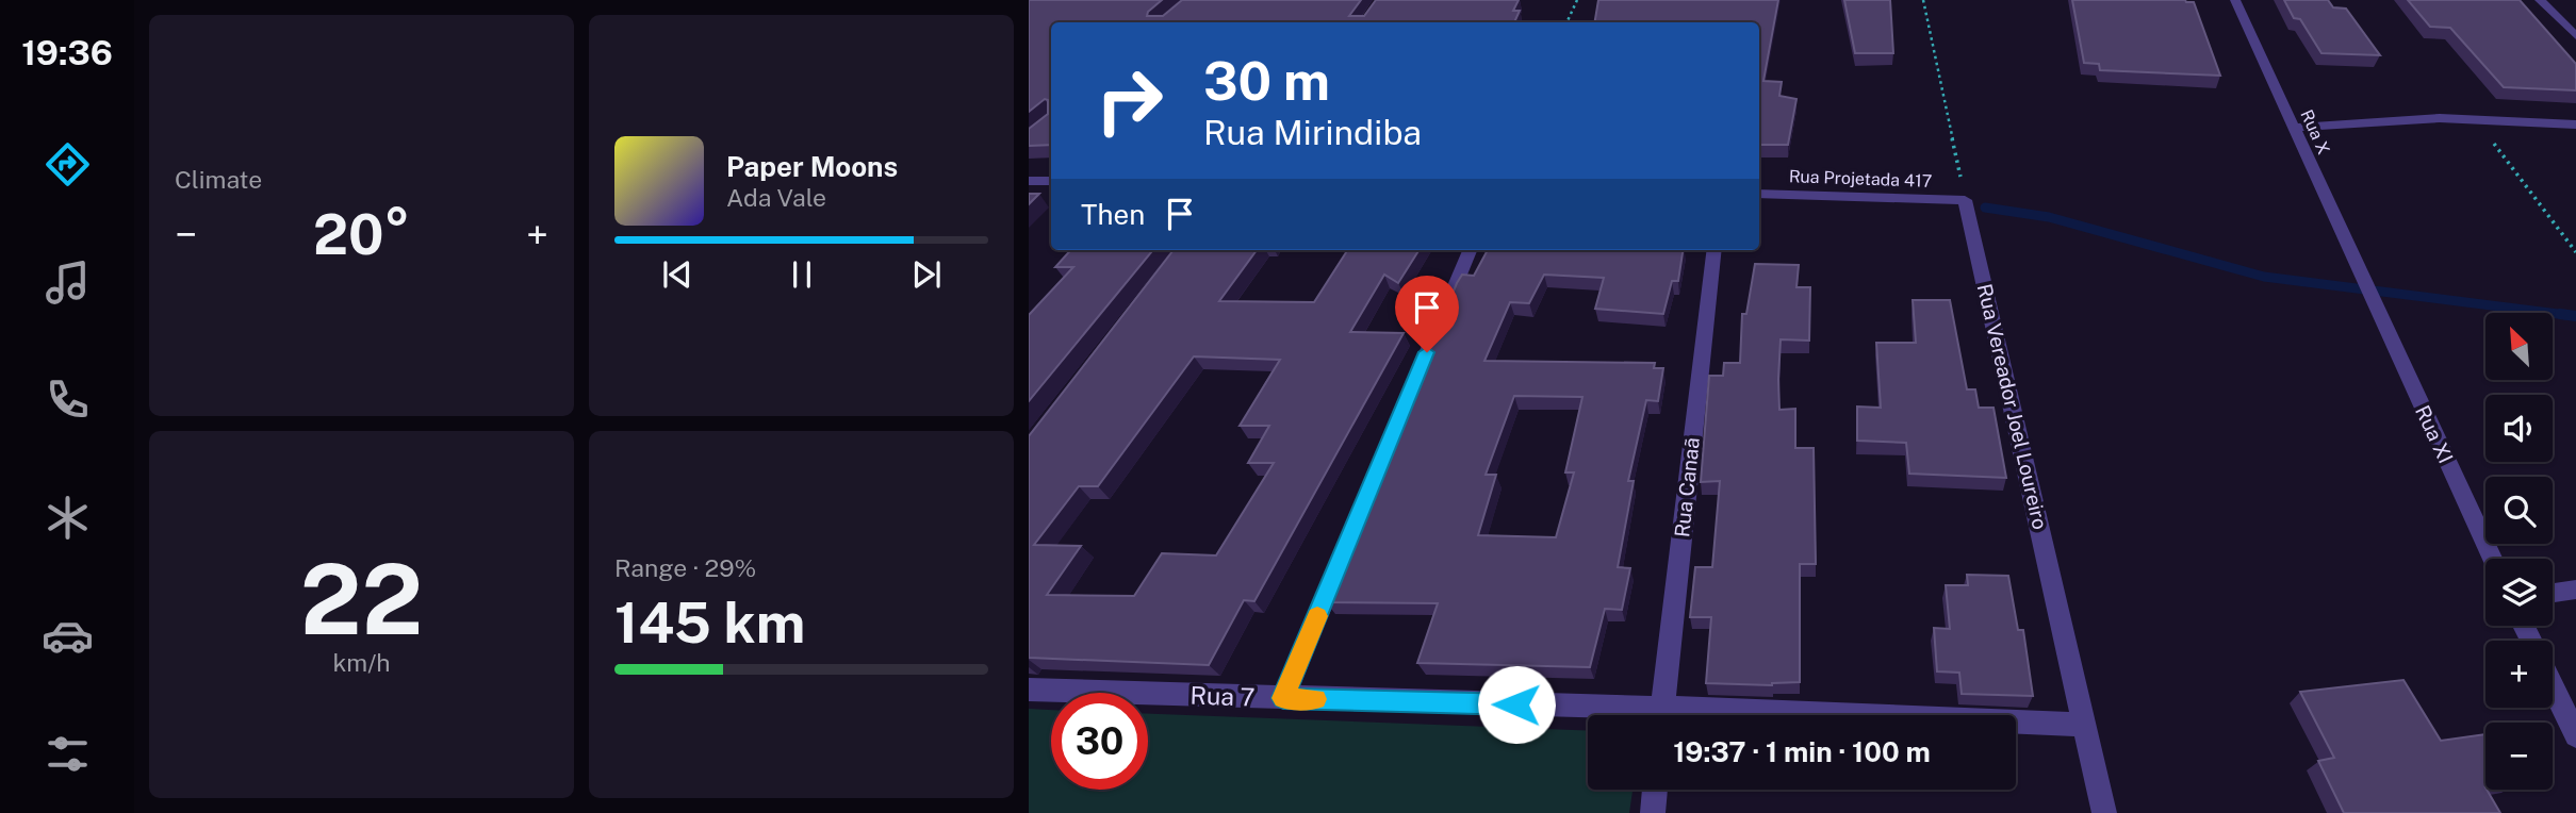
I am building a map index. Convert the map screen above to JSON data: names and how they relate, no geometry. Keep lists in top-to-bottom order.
{
  "streets": {
    "street": [
      "Rua X",
      "Rua Projetada 417",
      "Rua Vereador Joel Loureiro",
      "Rua XI",
      "Rua Canaã",
      "Rua 7"
    ]
  },
  "crossings": [
    ["Rua X", "Rua XI"],
    ["Rua Projetada 417", "Rua Vereador Joel Loureiro"],
    ["Rua Vereador Joel Loureiro", "Rua 7"]
  ],
  "north": "top left",
  "page": {
    "tabs": "19:36",
    "tile": [
      "Climate",
      ["22", "km/h"],
      ["Range · 29%", "145 km"]
    ],
    "turn": ["30 m", "Rua Mirindiba"],
    "song": ["Paper Moons", "Ada Vale"],
    "then": "Then",
    "heat": ["−", "20°", "+"],
    "map_buttons": ["+", "−"],
    "limit": "30",
    "trip": "19:37 · 1 min · 100 m"
  }
}
